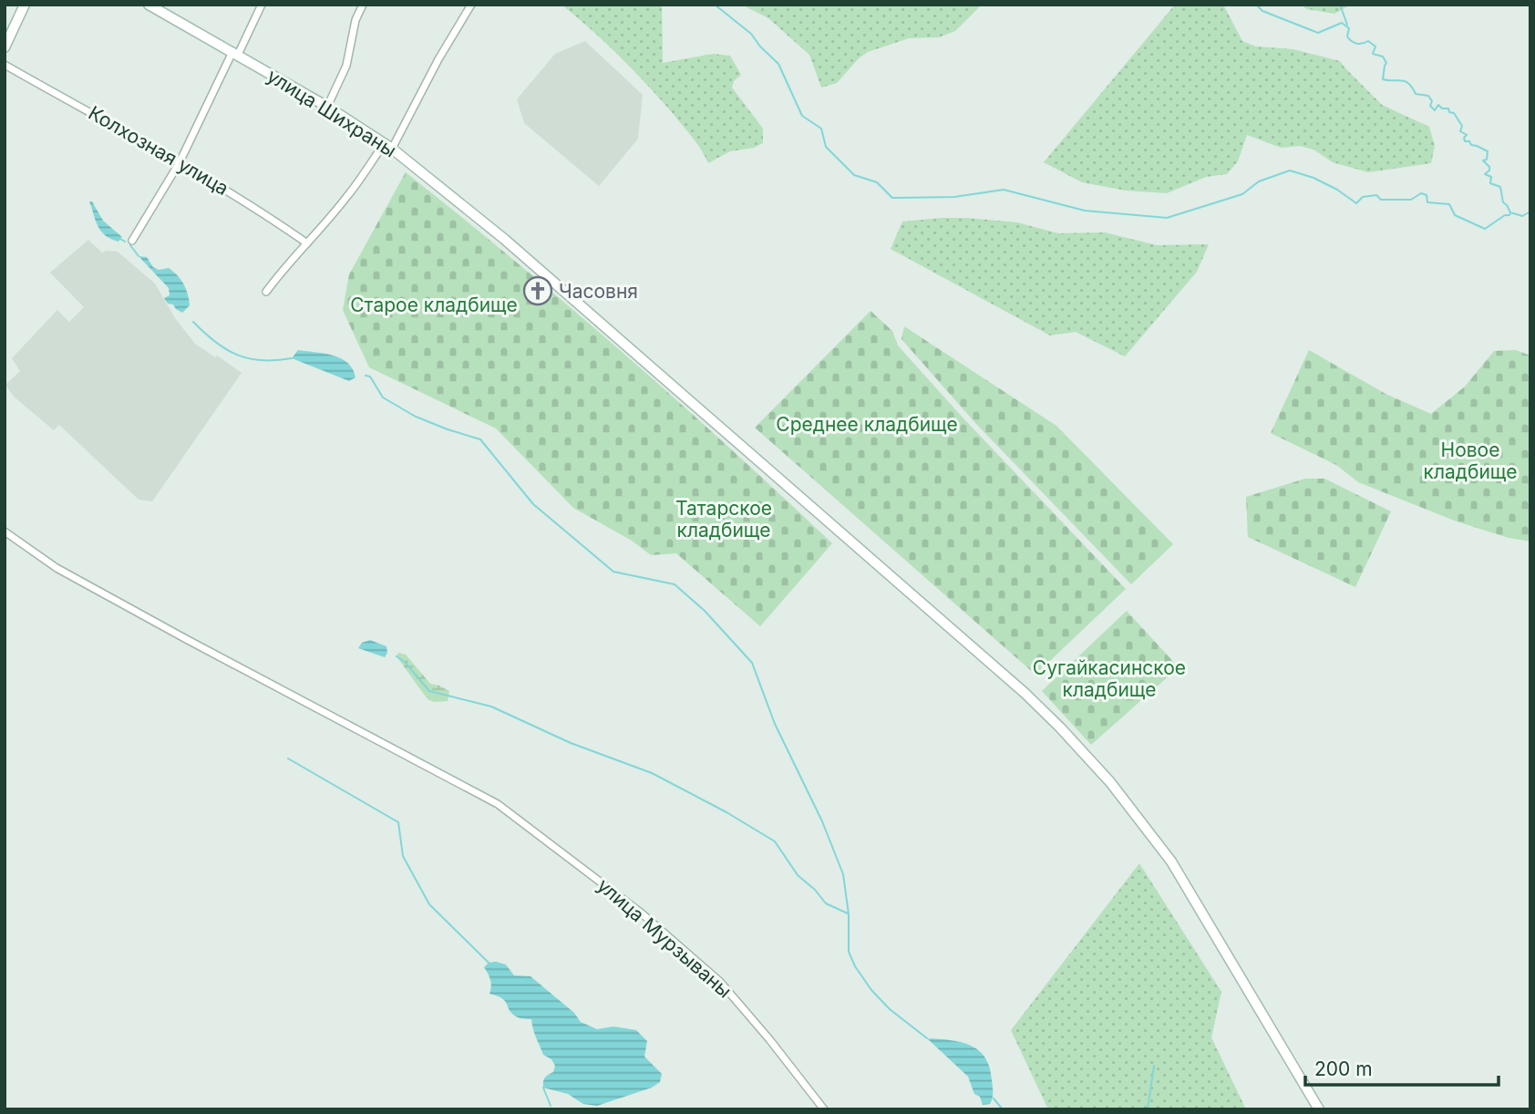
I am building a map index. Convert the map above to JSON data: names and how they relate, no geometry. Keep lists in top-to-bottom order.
{
  "streets": {
    "street": ["улица Шихраны", "Колхозная улица", "улица Мурзываны"]
  },
  "parks": [
    "Старое кладбище",
    "Среднее кладбище",
    "Новое кладбище",
    "Татарское кладбище",
    "Сугайкасинское кладбище"
  ],
  "places": {
    "church": ["Часовня"]
  },
  "scale_bar": "200 m"
}
